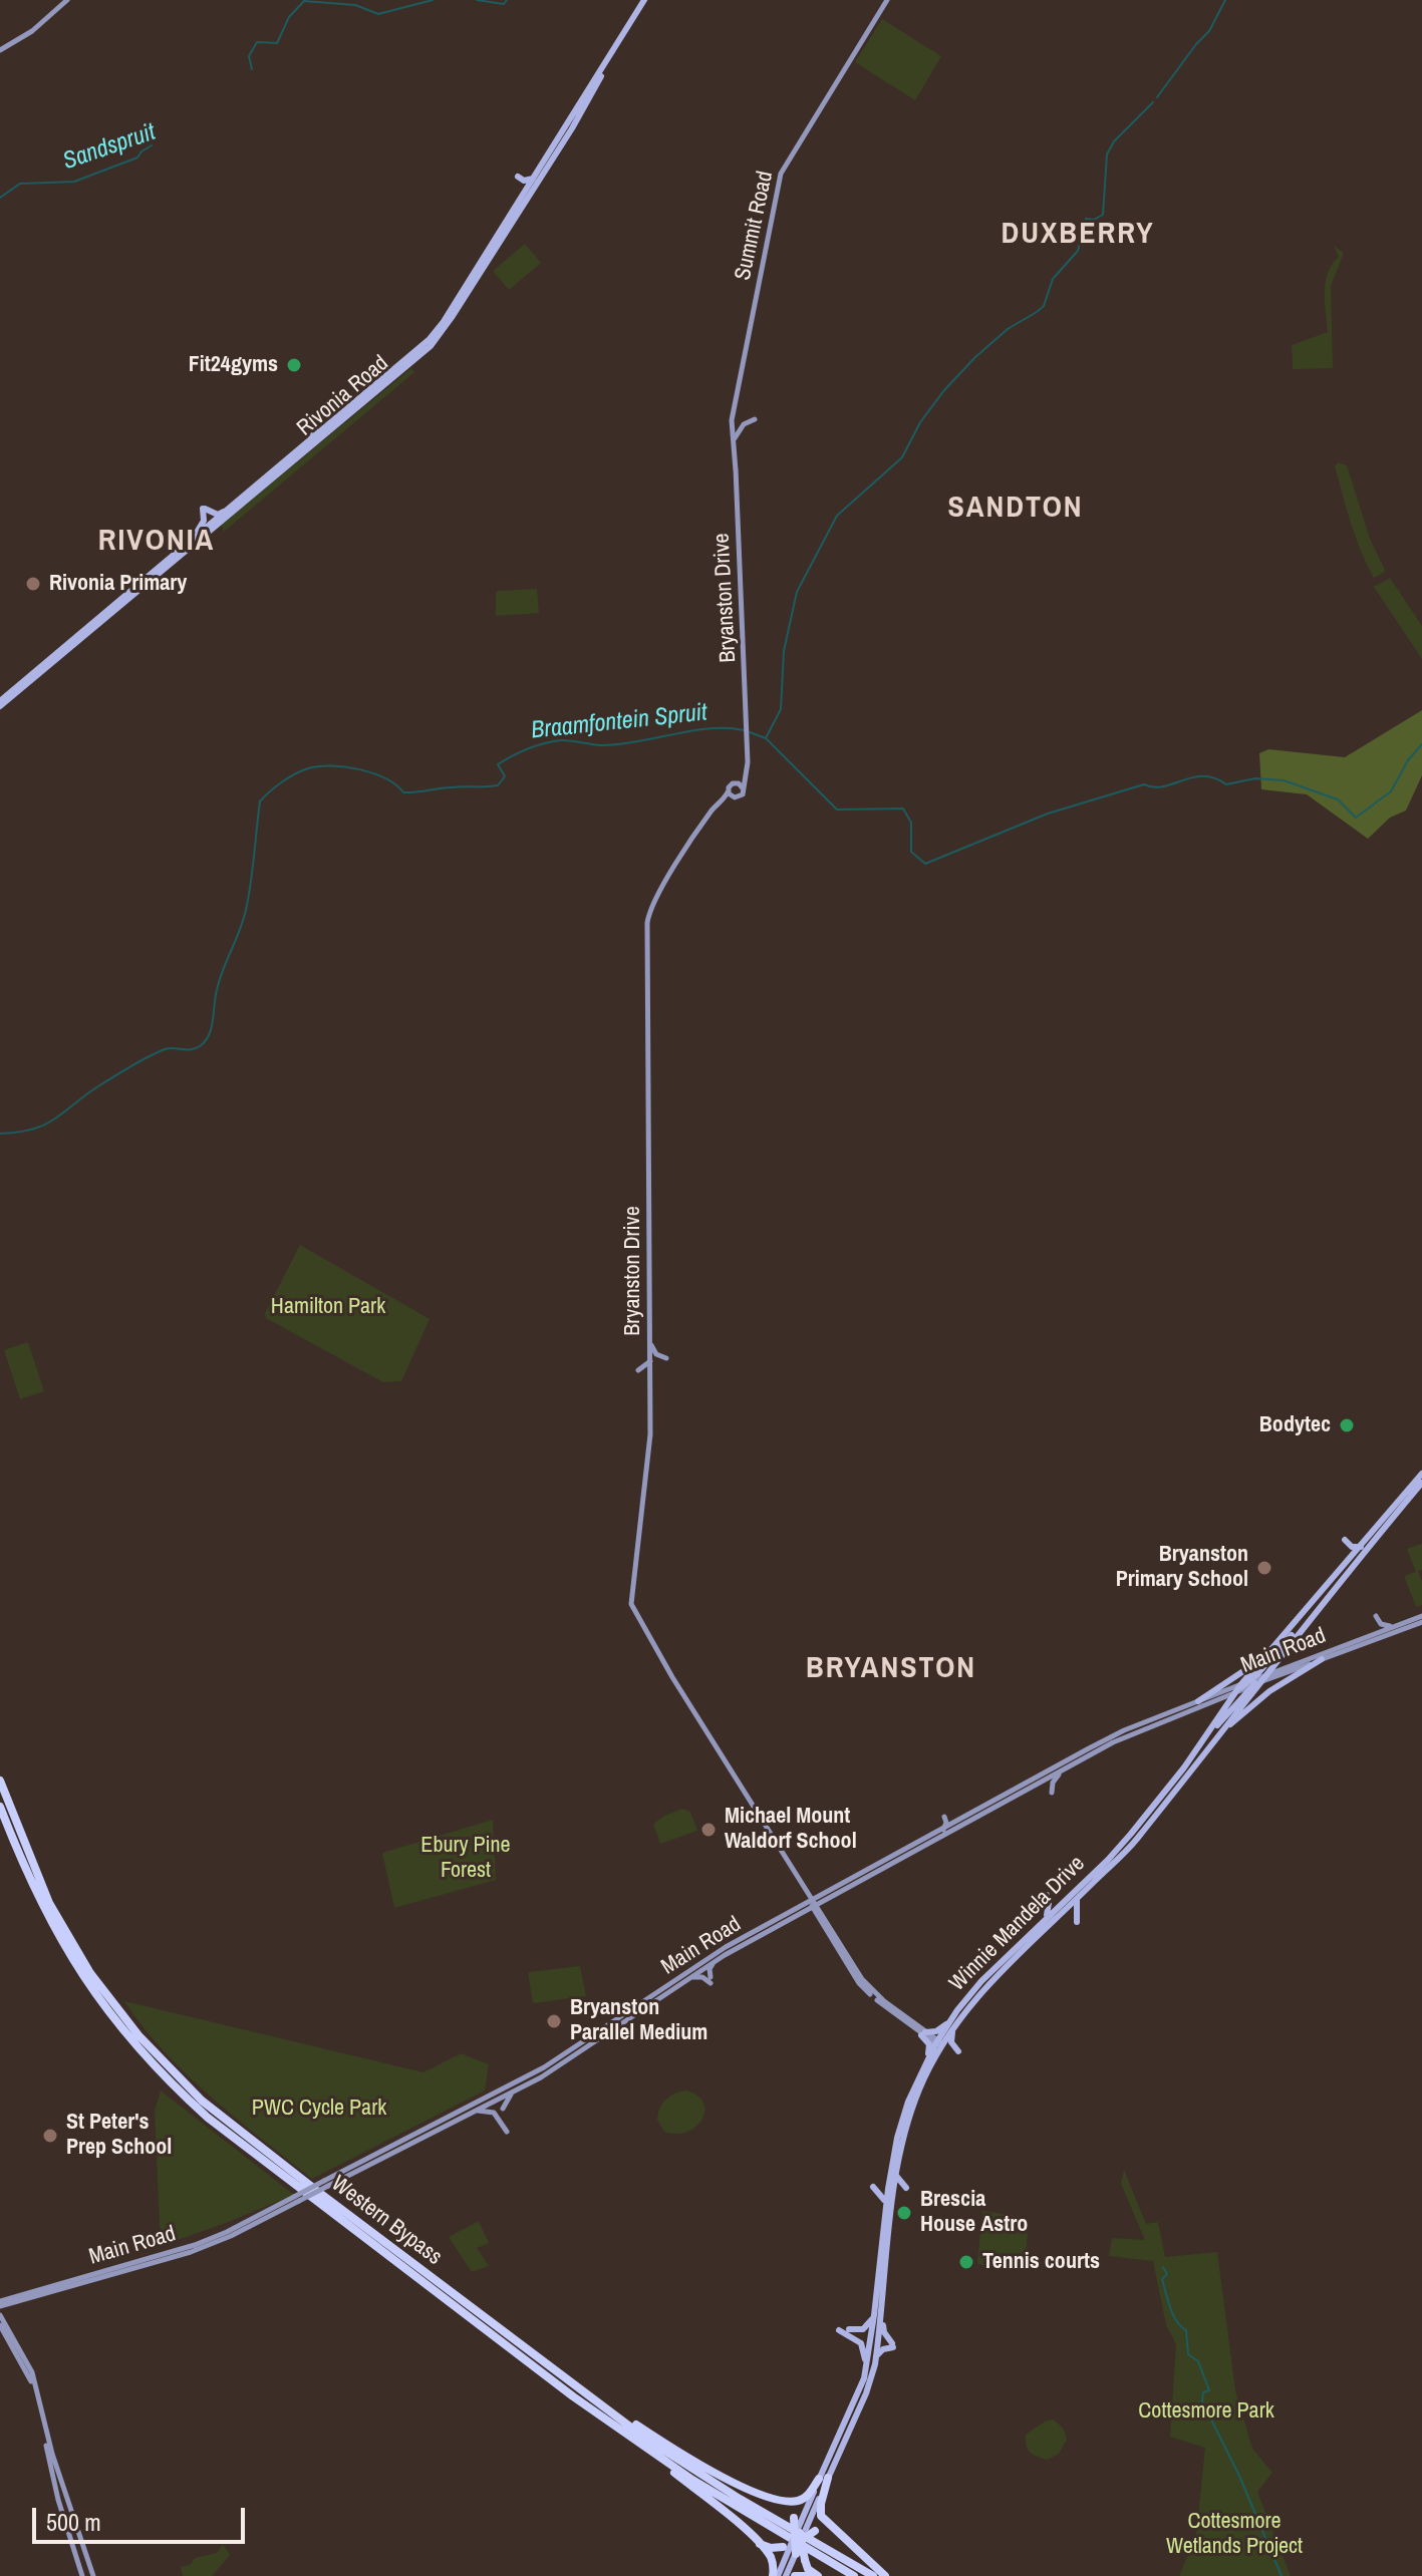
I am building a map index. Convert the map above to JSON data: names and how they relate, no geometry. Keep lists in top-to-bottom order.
{
  "streets": {
    "highway": ["Western Bypass"],
    "main road": [
      "Summit Road",
      "Rivonia Road",
      "Bryanston Drive",
      "Main Road",
      "Winnie Mandela Drive"
    ]
  },
  "crossings": [
    ["Summit Road", "Bryanston Drive"],
    ["Bryanston Drive", "Main Road"],
    ["Bryanston Drive", "Winnie Mandela Drive"],
    ["Main Road", "Winnie Mandela Drive"]
  ],
  "districts": [
    "DUXBERRY",
    "SANDTON",
    "RIVONIA",
    "BRYANSTON"
  ],
  "water": ["Sandspruit", "Braamfontein Spruit"],
  "parks": [
    "Hamilton Park",
    "Ebury Pine Forest",
    "PWC Cycle Park",
    "Cottesmore Park",
    "Cottesmore Wetlands Project"
  ],
  "places": [
    "Fit24gyms",
    "Rivonia Primary",
    "Bodytec",
    "Bryanston Primary School",
    "Michael Mount Waldorf School",
    "Bryanston Parallel Medium",
    "St Peter's Prep School",
    "Brescia House Astro",
    "Tennis courts"
  ],
  "scale_bar": "500 m"
}
